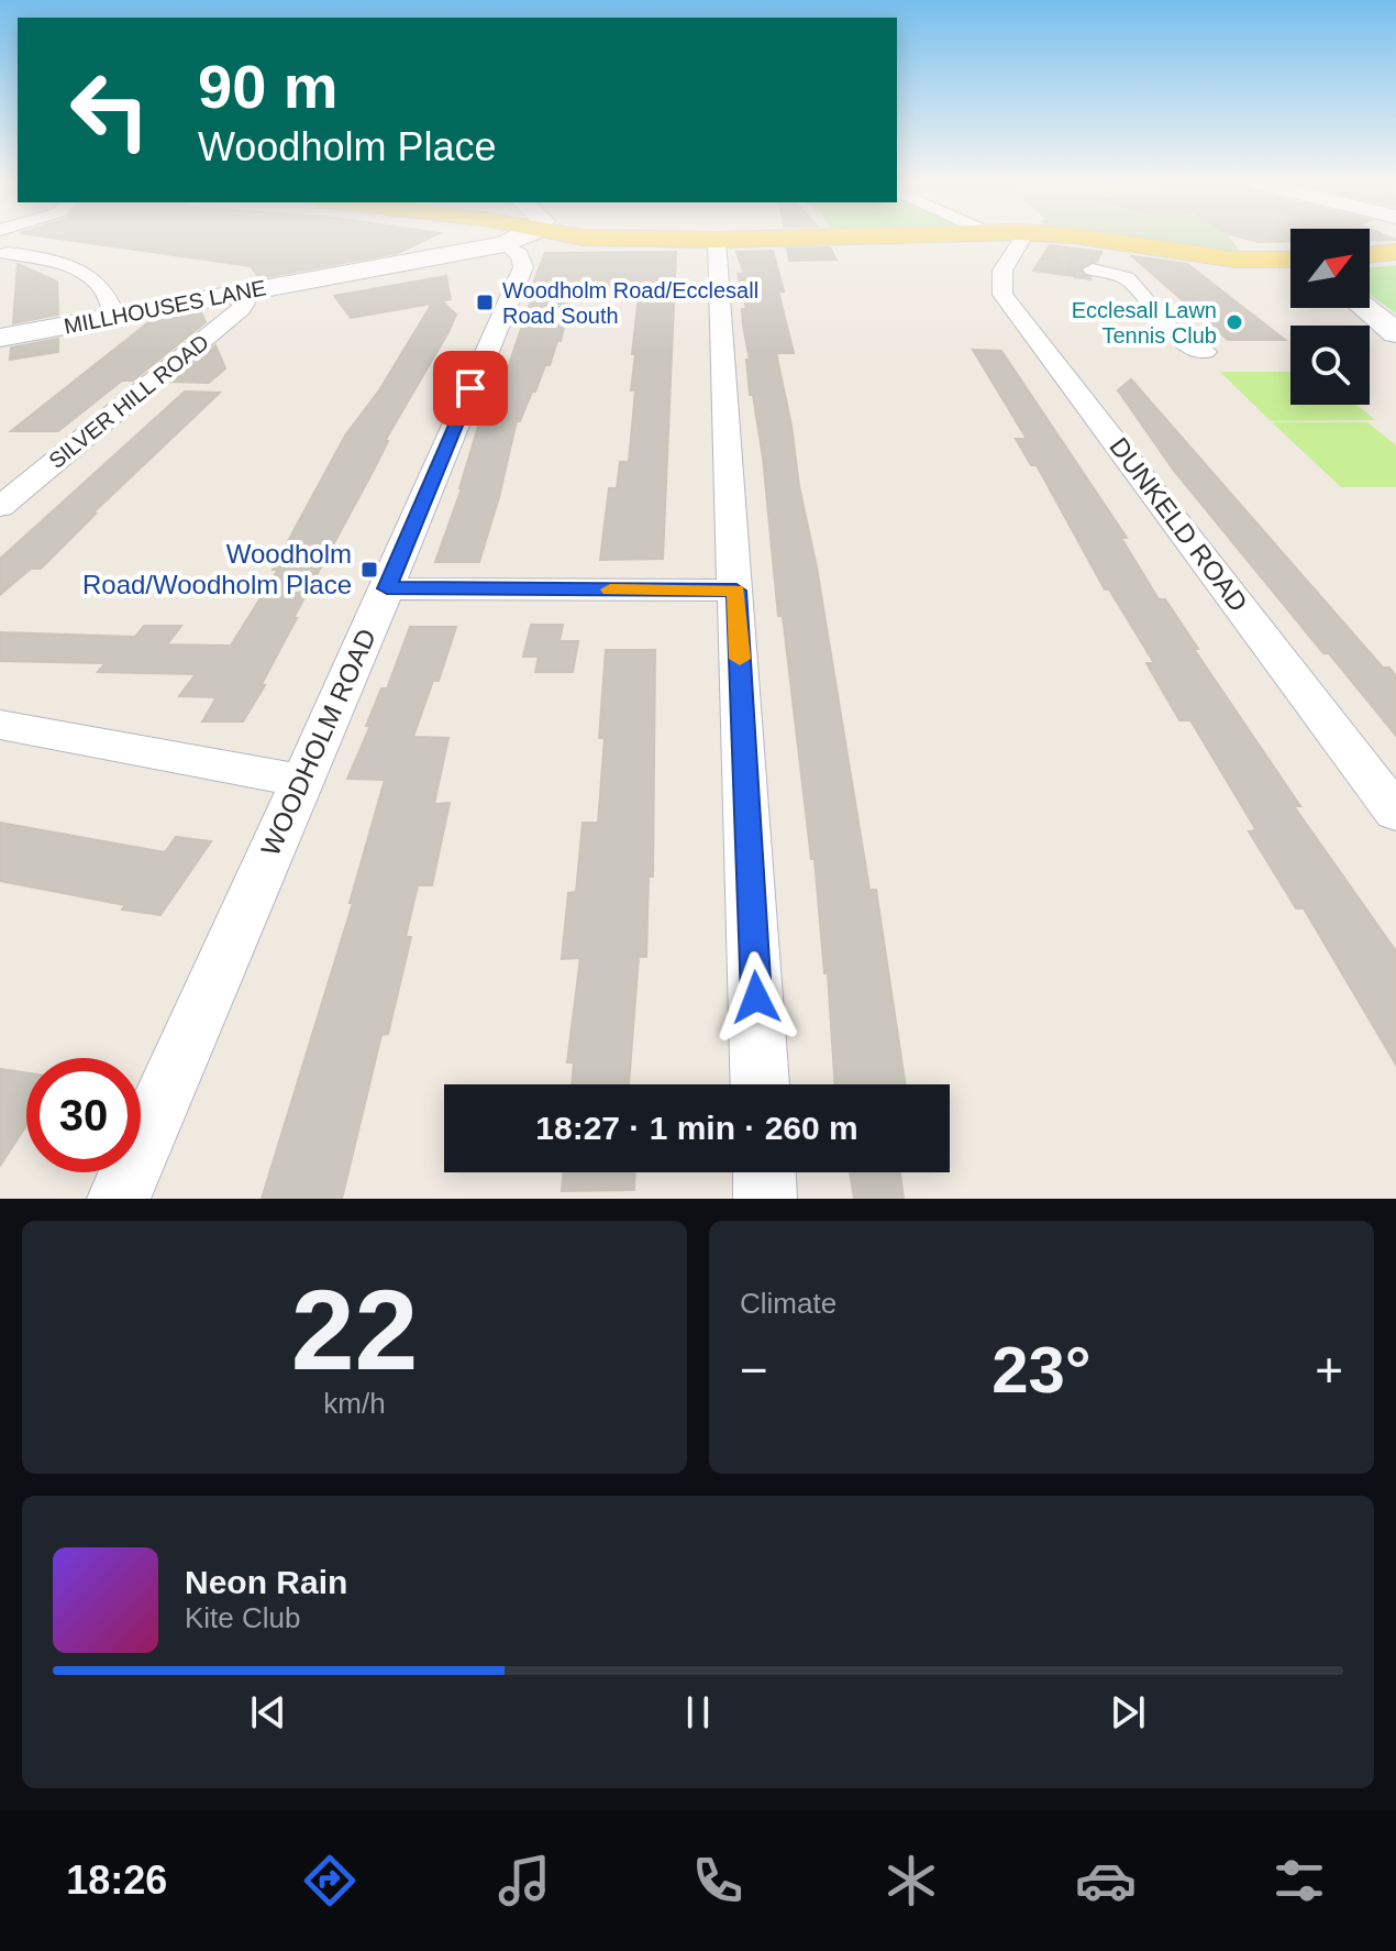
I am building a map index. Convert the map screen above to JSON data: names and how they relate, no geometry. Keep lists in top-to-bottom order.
{
  "streets": {
    "street": [
      "MILLHOUSES LANE",
      "SILVER HILL ROAD",
      "DUNKELD ROAD",
      "WOODHOLM ROAD"
    ]
  },
  "crossings": [
    ["MILLHOUSES LANE", "SILVER HILL ROAD"]
  ],
  "places": {
    "transit": ["Woodholm Road/Ecclesall Road South", "Woodholm Road/Woodholm Place"],
    "other": ["Ecclesall Lawn Tennis Club"]
  },
  "north": "top right",
  "page": {
    "turn": ["90 m", "Woodholm Place"],
    "limit": "30",
    "trip": "18:27 · 1 min · 260 m",
    "tile": [
      ["22", "km/h"],
      "Climate"
    ],
    "heat": ["−", "23°", "+"],
    "song": ["Neon Rain", "Kite Club"],
    "tabs": "18:26"
  }
}
